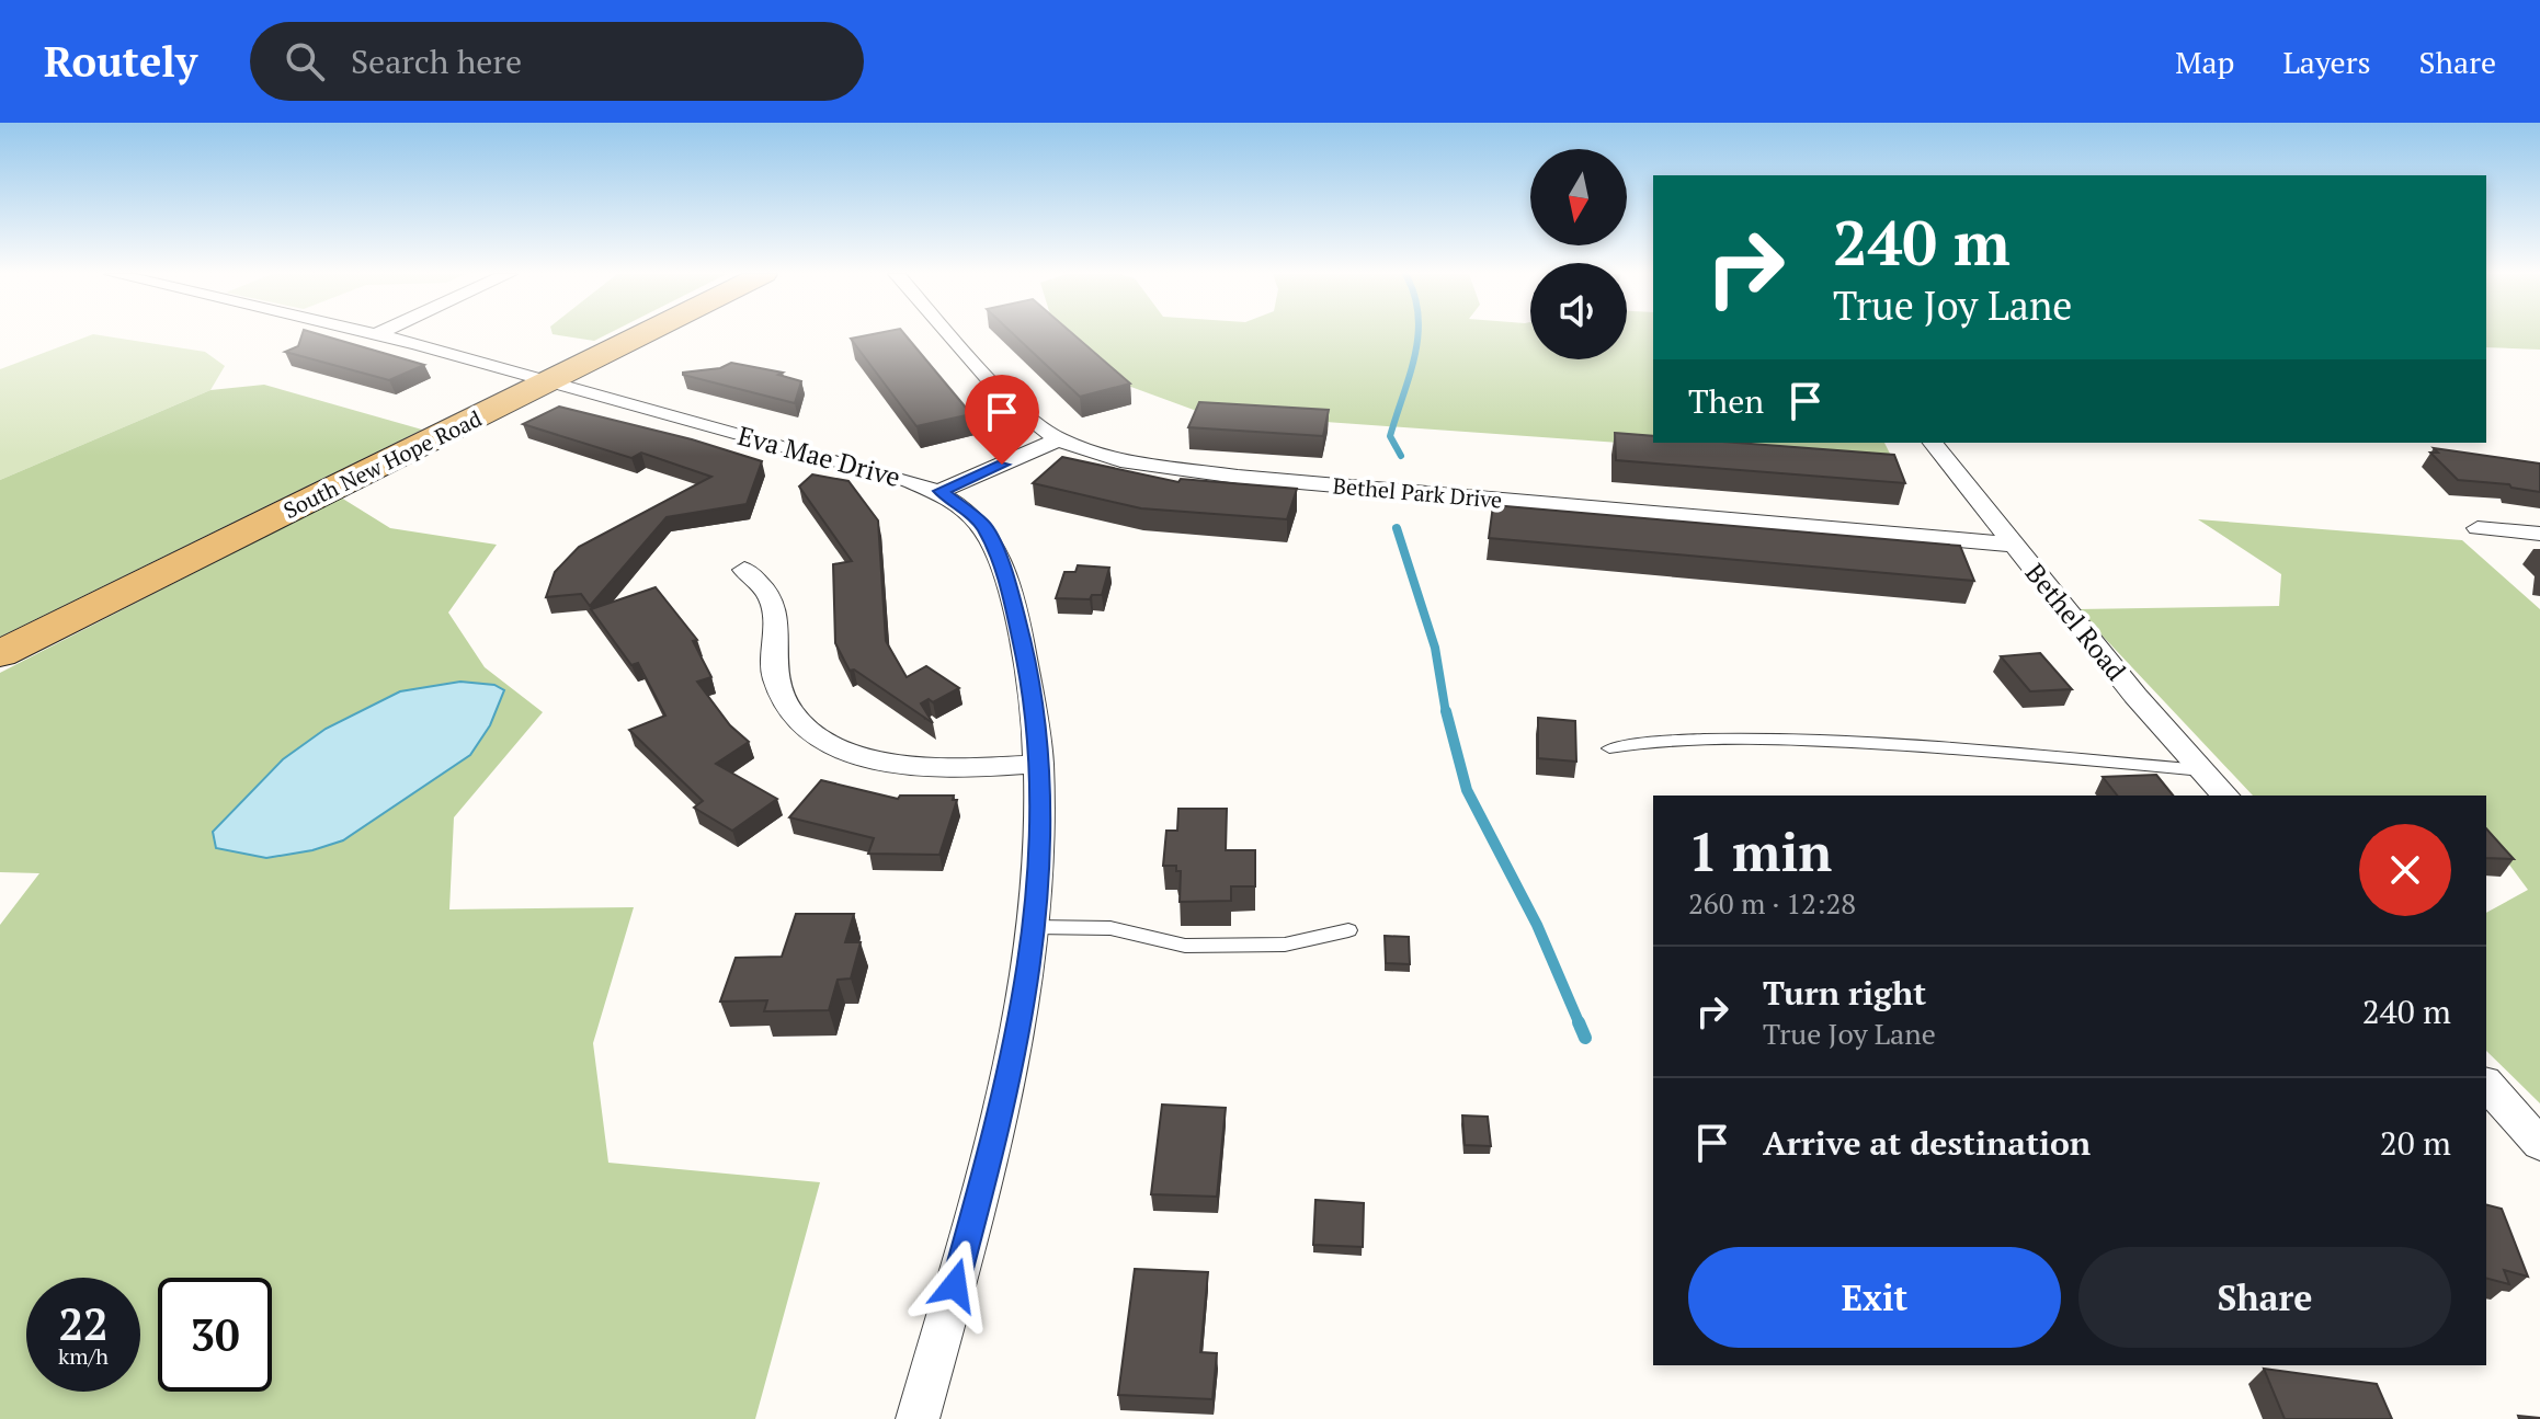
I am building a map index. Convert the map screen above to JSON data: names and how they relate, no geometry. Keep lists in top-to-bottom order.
{
  "streets": {
    "main road": ["South New Hope Road"],
    "street": ["Eva Mae Drive", "Bethel Park Drive", "Bethel Road"]
  },
  "crossings": [
    ["Eva Mae Drive", "South New Hope Road"],
    ["Bethel Park Drive", "Bethel Road"]
  ],
  "north": "bottom",
  "page": {
    "header": "Routely",
    "search": "Search here",
    "nav": ["Map", "Layers", "Share"],
    "turn": ["240 m", "True Joy Lane"],
    "then": "Then",
    "heading": ["1 min", "260 m · 12:28"],
    "list": [
      {
        "name": "Turn right",
        "note": "True Joy Lane",
        "value": "240 m"
      },
      {
        "name": "Arrive at destination",
        "value": "20 m"
      }
    ],
    "buttons": ["Exit", "Share"],
    "speed": "22 km/h",
    "limit": "30"
  }
}
